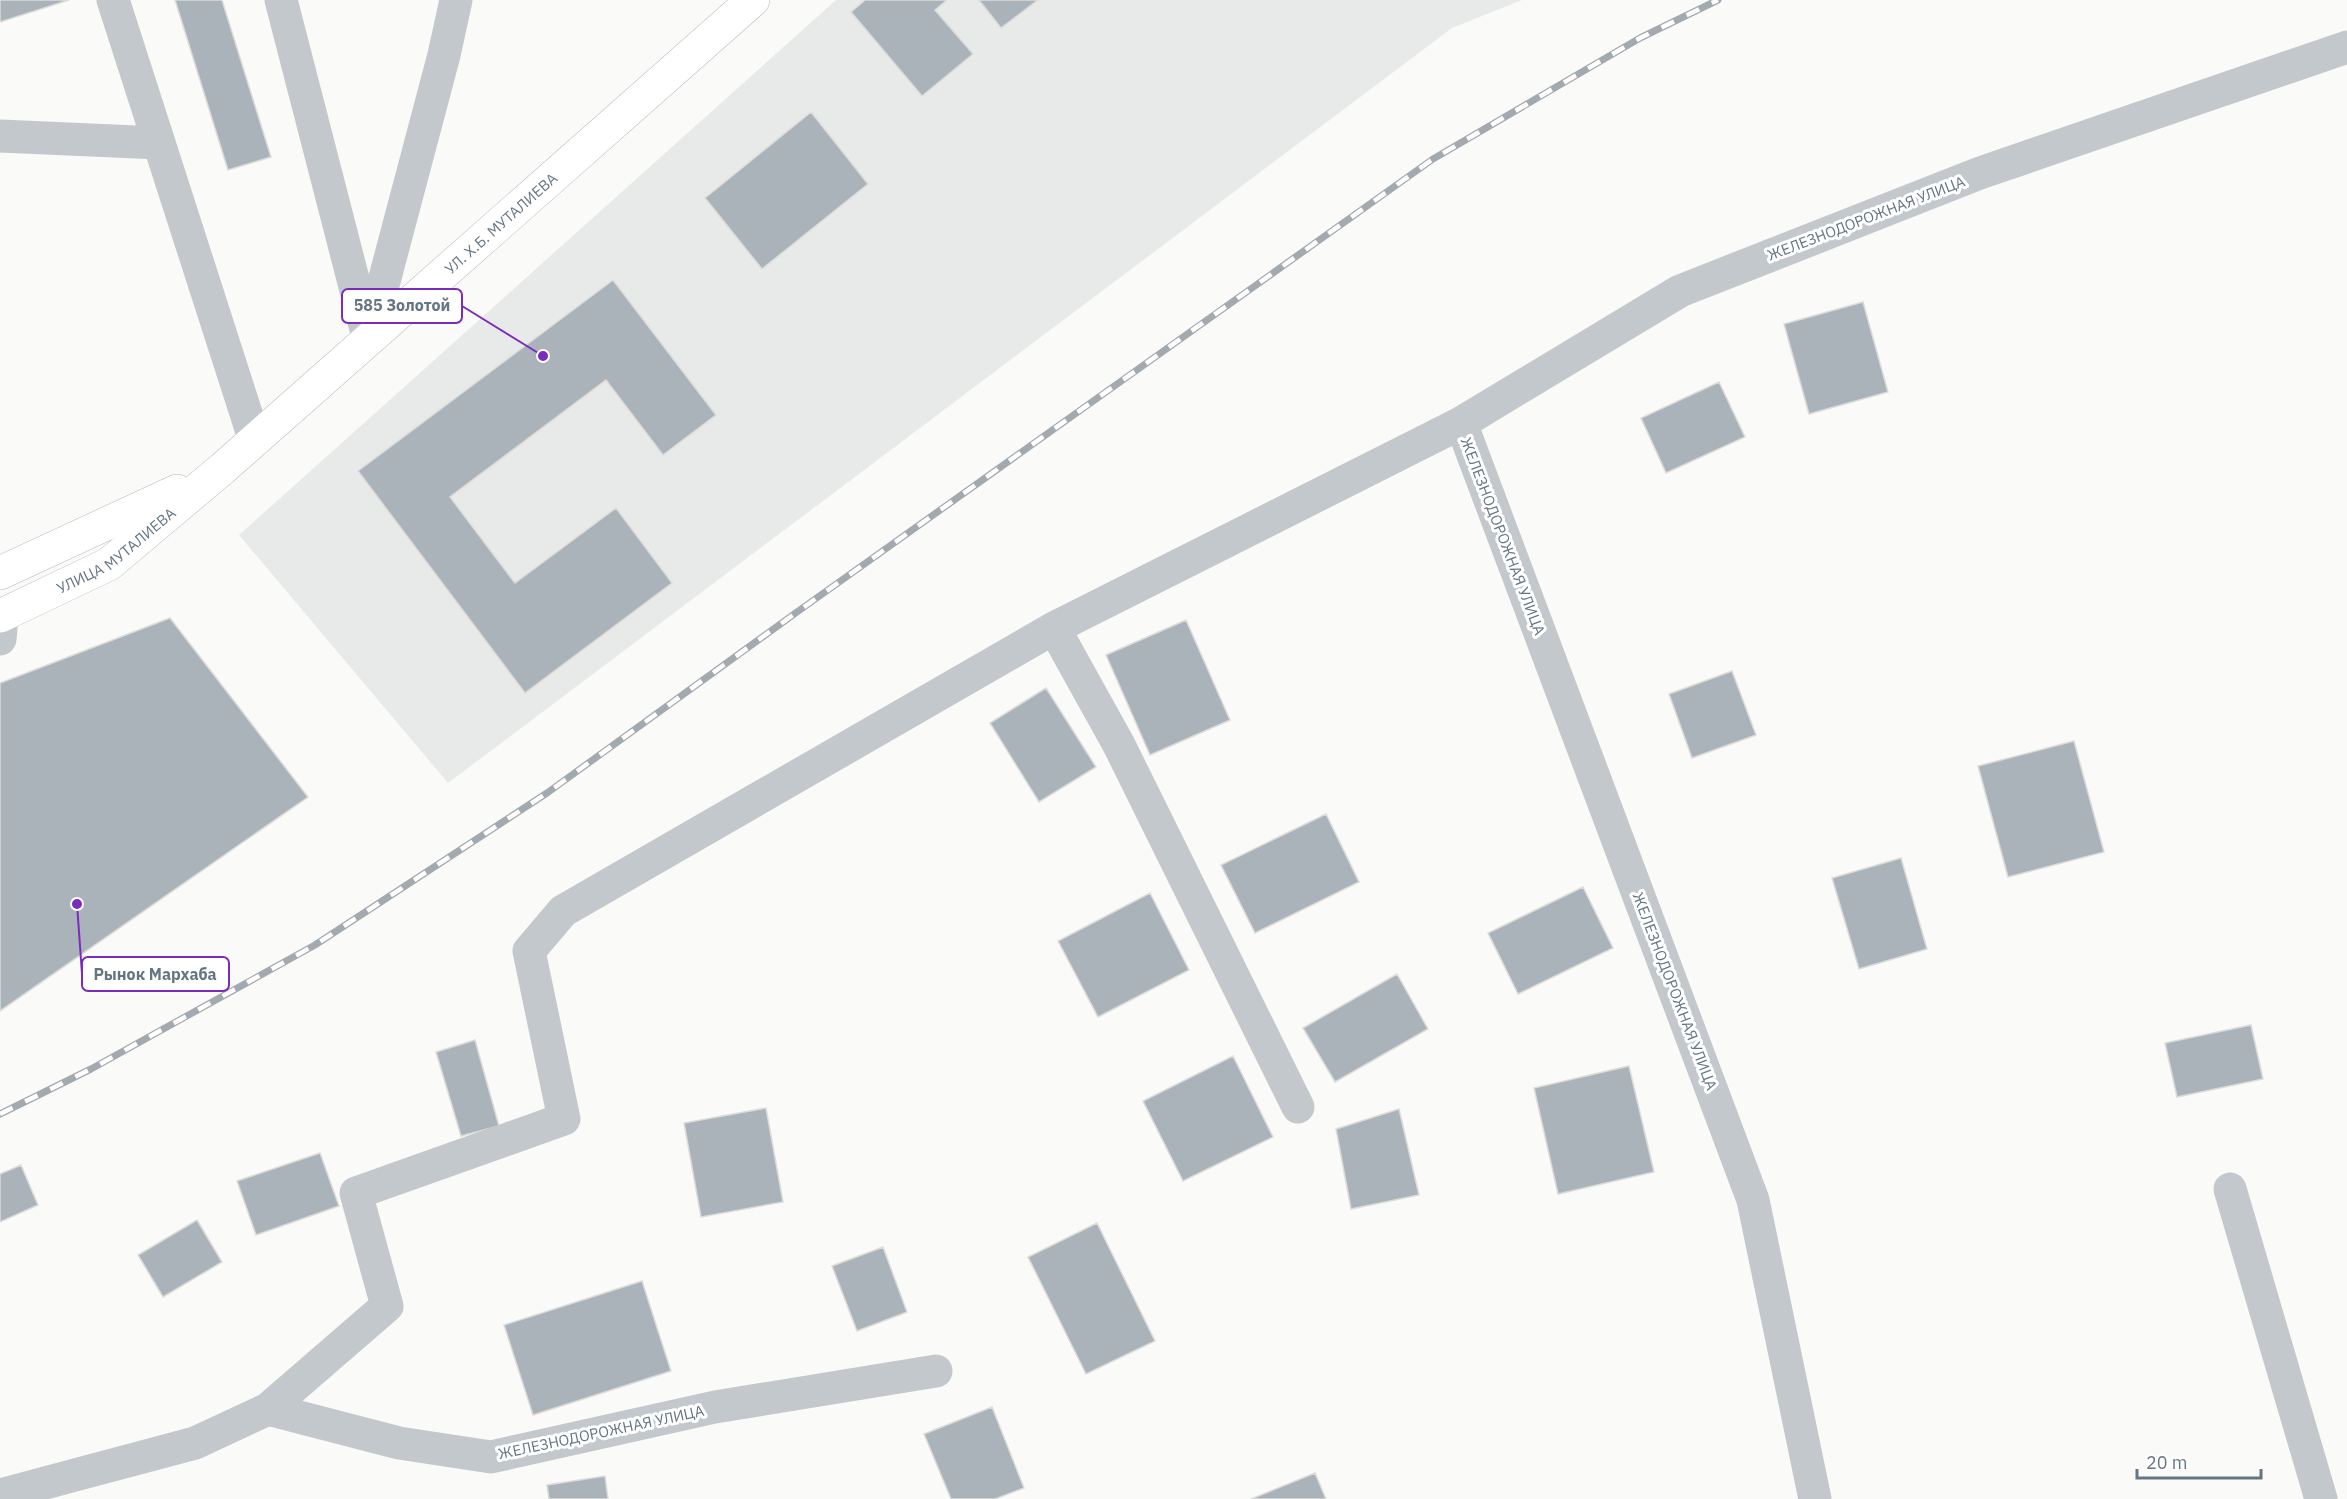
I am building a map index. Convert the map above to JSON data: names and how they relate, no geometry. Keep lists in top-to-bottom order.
{
  "streets": {
    "main road": ["УЛ. Х.Б. МУТАЛИЕВА", "УЛИЦА МУТАЛИЕВА"],
    "street": ["ЖЕЛЕЗНОДОРОЖНАЯ УЛИЦА"]
  },
  "crossings": [
    ["УЛ. Х.Б. МУТАЛИЕВА", "УЛИЦА МУТАЛИЕВА"]
  ],
  "places": ["585 Золотой", "Рынок Мархаба"],
  "scale_bar": "20 m"
}
